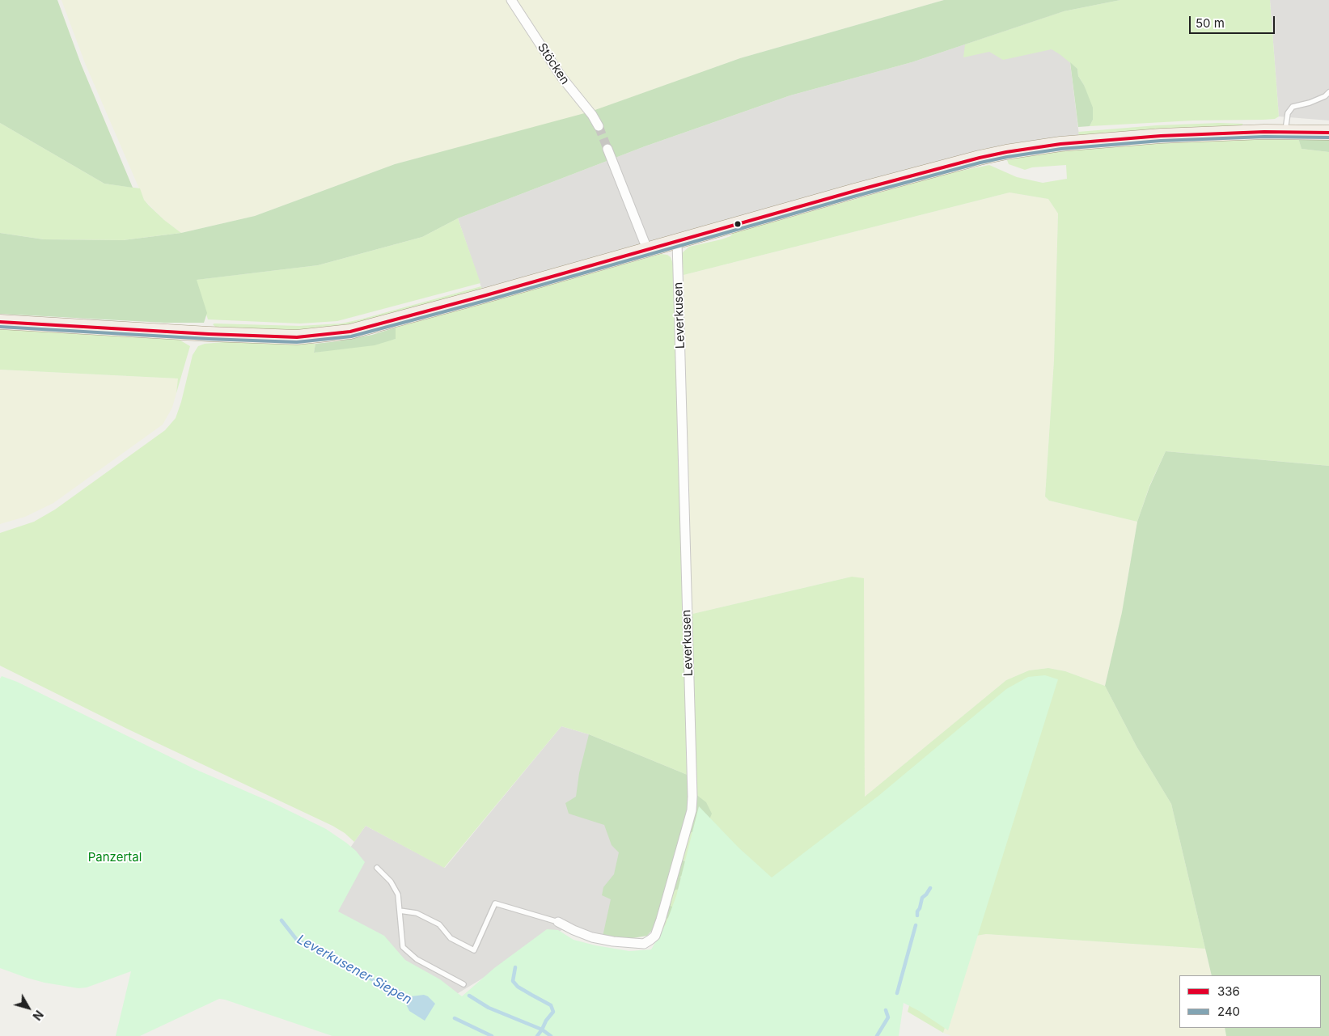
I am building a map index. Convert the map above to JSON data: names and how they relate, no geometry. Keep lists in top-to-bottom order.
{
  "streets": {
    "street": ["Stöcken", "Leverkusen"]
  },
  "water": ["Leverkusener Siepen"],
  "parks": ["Panzertal"],
  "lines": ["transit line 336", "transit line 240"],
  "legend": ["336", "240"],
  "scale_bar": "50 m",
  "north": "bottom right"
}
